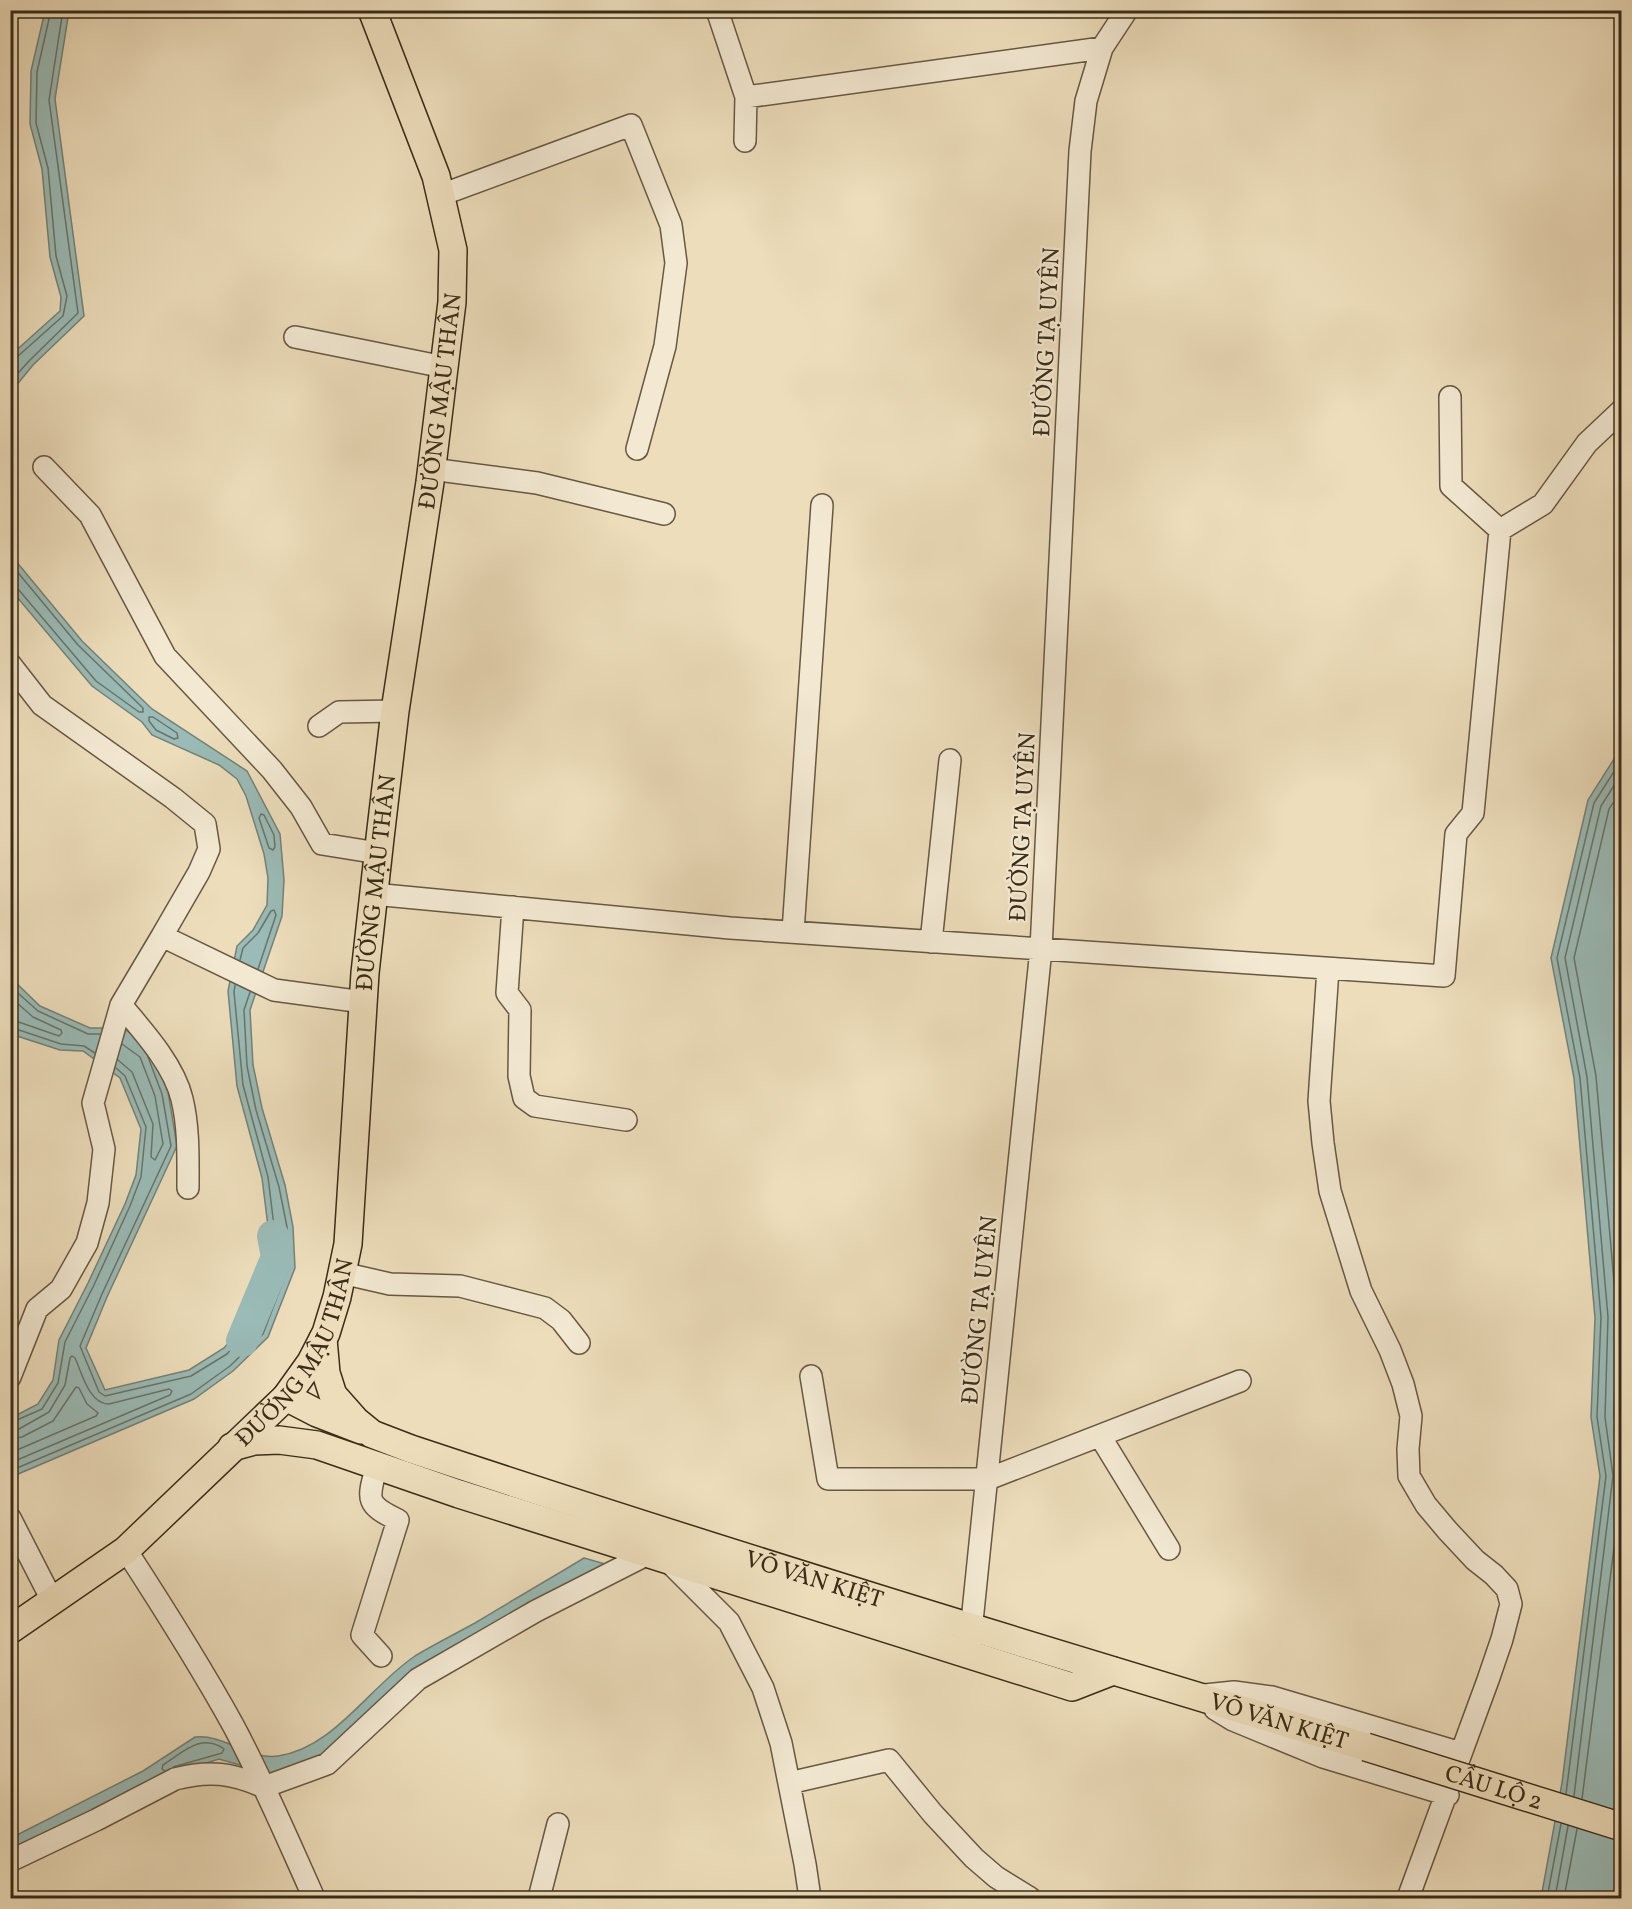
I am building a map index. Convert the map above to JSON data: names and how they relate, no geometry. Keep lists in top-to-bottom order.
{
  "streets": {
    "main road": ["ĐƯỜNG MẬU THÂN", "VÕ VĂN KIỆT", "CẦU LỘ 2"],
    "street": ["ĐƯỜNG TẠ UYÊN"]
  },
  "crossings": [
    ["ĐƯỜNG TẠ UYÊN", "VÕ VĂN KIỆT"],
    ["ĐƯỜNG MẬU THÂN", "VÕ VĂN KIỆT"],
    ["VÕ VĂN KIỆT", "CẦU LỘ 2"]
  ]
}
